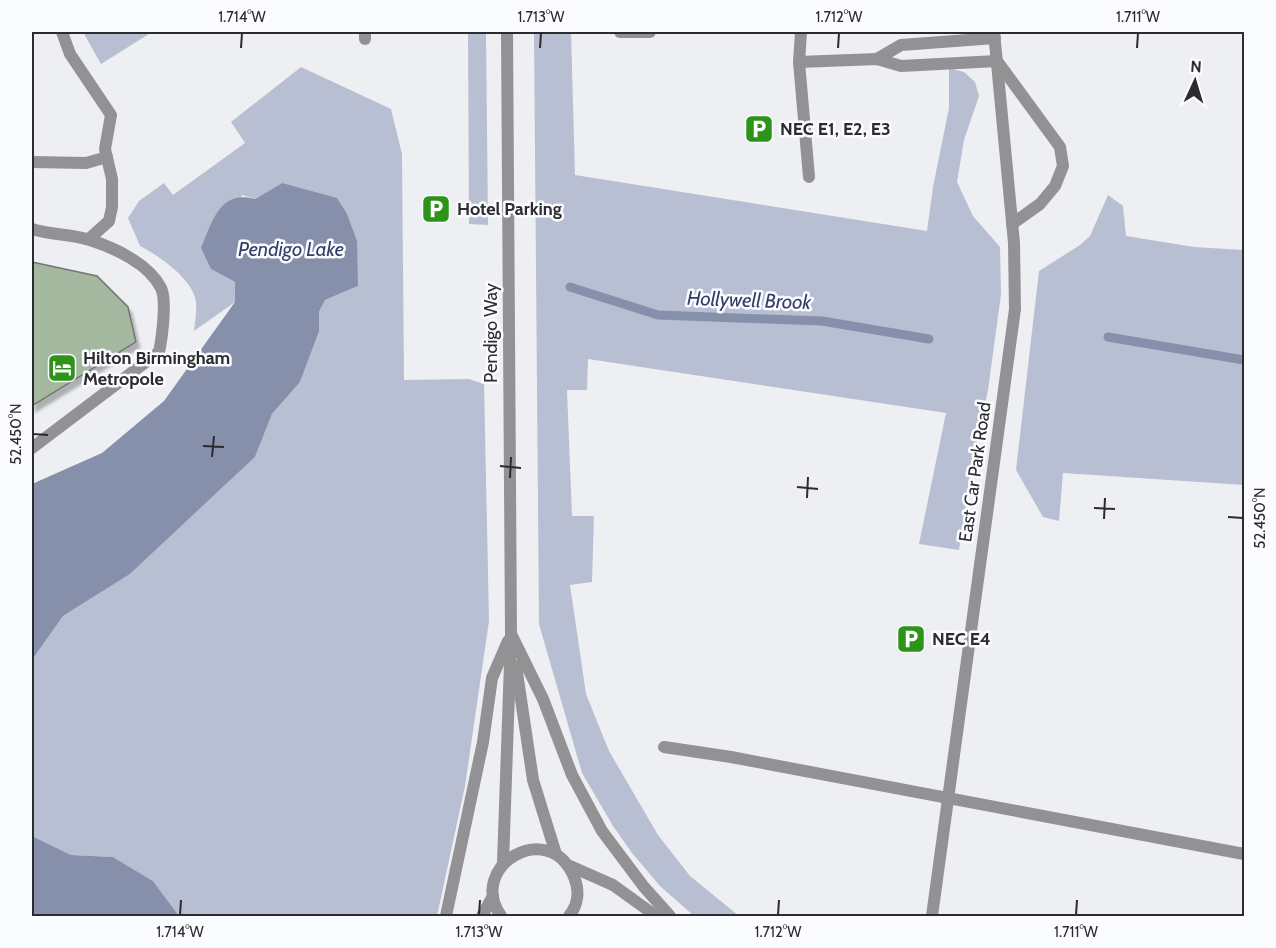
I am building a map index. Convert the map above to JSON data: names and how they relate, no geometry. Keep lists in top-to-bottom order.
{
  "streets": {
    "street": ["Pendigo Way", "East Car Park Road"]
  },
  "water": ["Pendigo Lake", "Hollywell Brook"],
  "places": {
    "parking": ["NEC E1, E2, E3", "Hotel Parking", "NEC E4"],
    "hotel": ["Hilton Birmingham Metropole"]
  },
  "north": "top",
  "coordinates": [
    "1.714°W",
    "1.713°W",
    "1.712°W",
    "1.711°W",
    "52.450°N"
  ]
}
